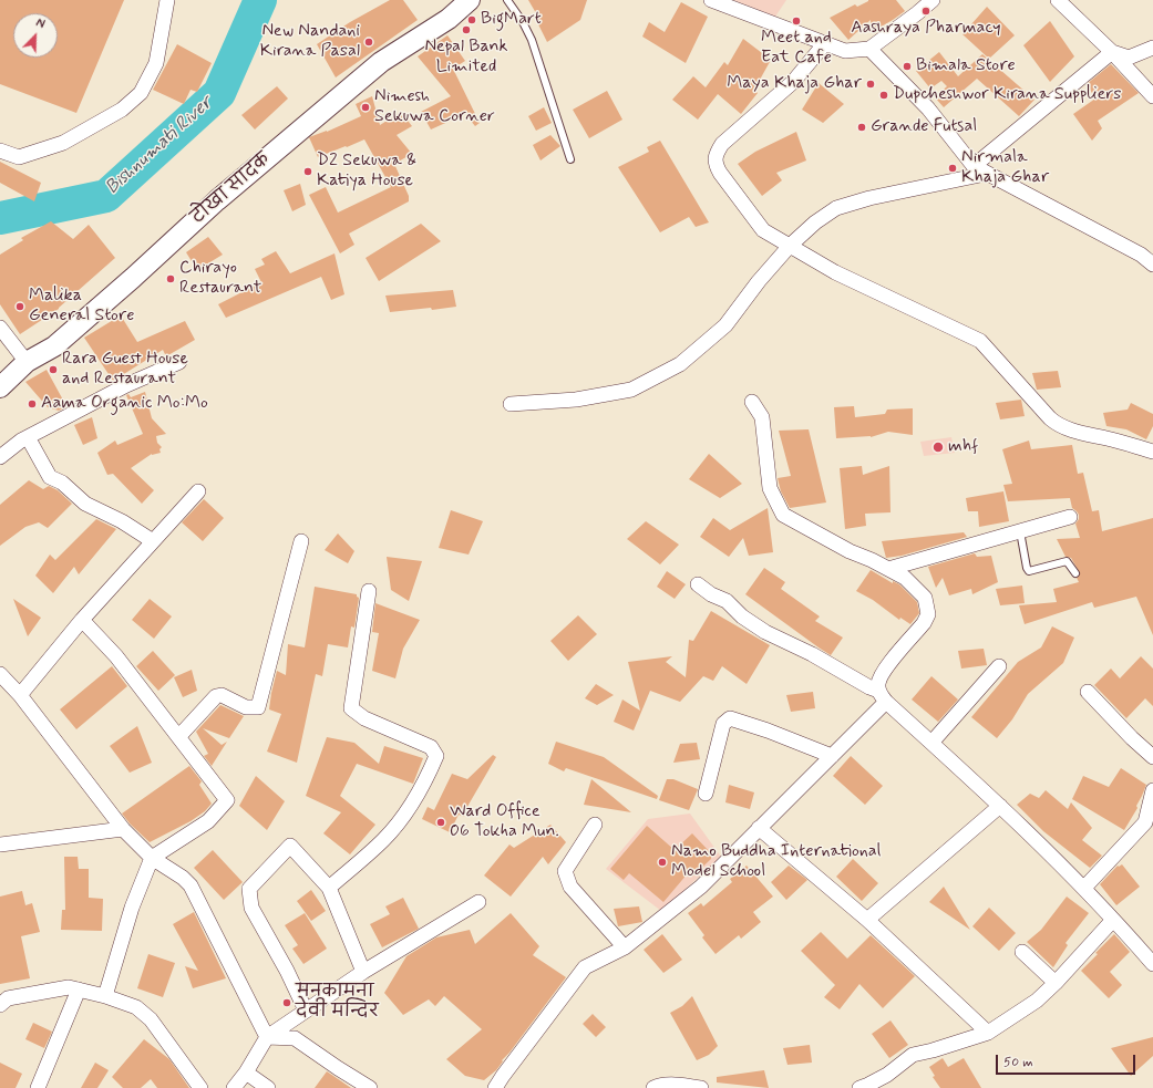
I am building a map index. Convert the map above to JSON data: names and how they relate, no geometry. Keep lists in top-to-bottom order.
{
  "streets": {
    "main road": ["टोखा सादक"]
  },
  "water": ["Bishnumati River"],
  "places": [
    "Aashraya Pharmacy",
    "BigMart",
    "Meet and Eat Cafe",
    "Nepal Bank Limited",
    "New Nandani Kirana Pasal",
    "Bimala Store",
    "Maya Khaja Ghar",
    "Dupcheshwor Kirana Suppliers",
    "Nimesh Sekuwa Corner",
    "Grande Futsal",
    "Nirmala Khaja Ghar",
    "D2 Sekuwa & Katiya House",
    "Chirayo Restaurant",
    "Malika General Store",
    "Rara Guest House and Restaurant",
    "Aama Organic Mo:Mo",
    "mhf",
    "Ward Office 06 Tokha Mun.",
    "Namo Buddha International Model School",
    "मनकामना देवी मन्दिर"
  ],
  "scale_bar": "50 m",
  "north": "top right"
}
